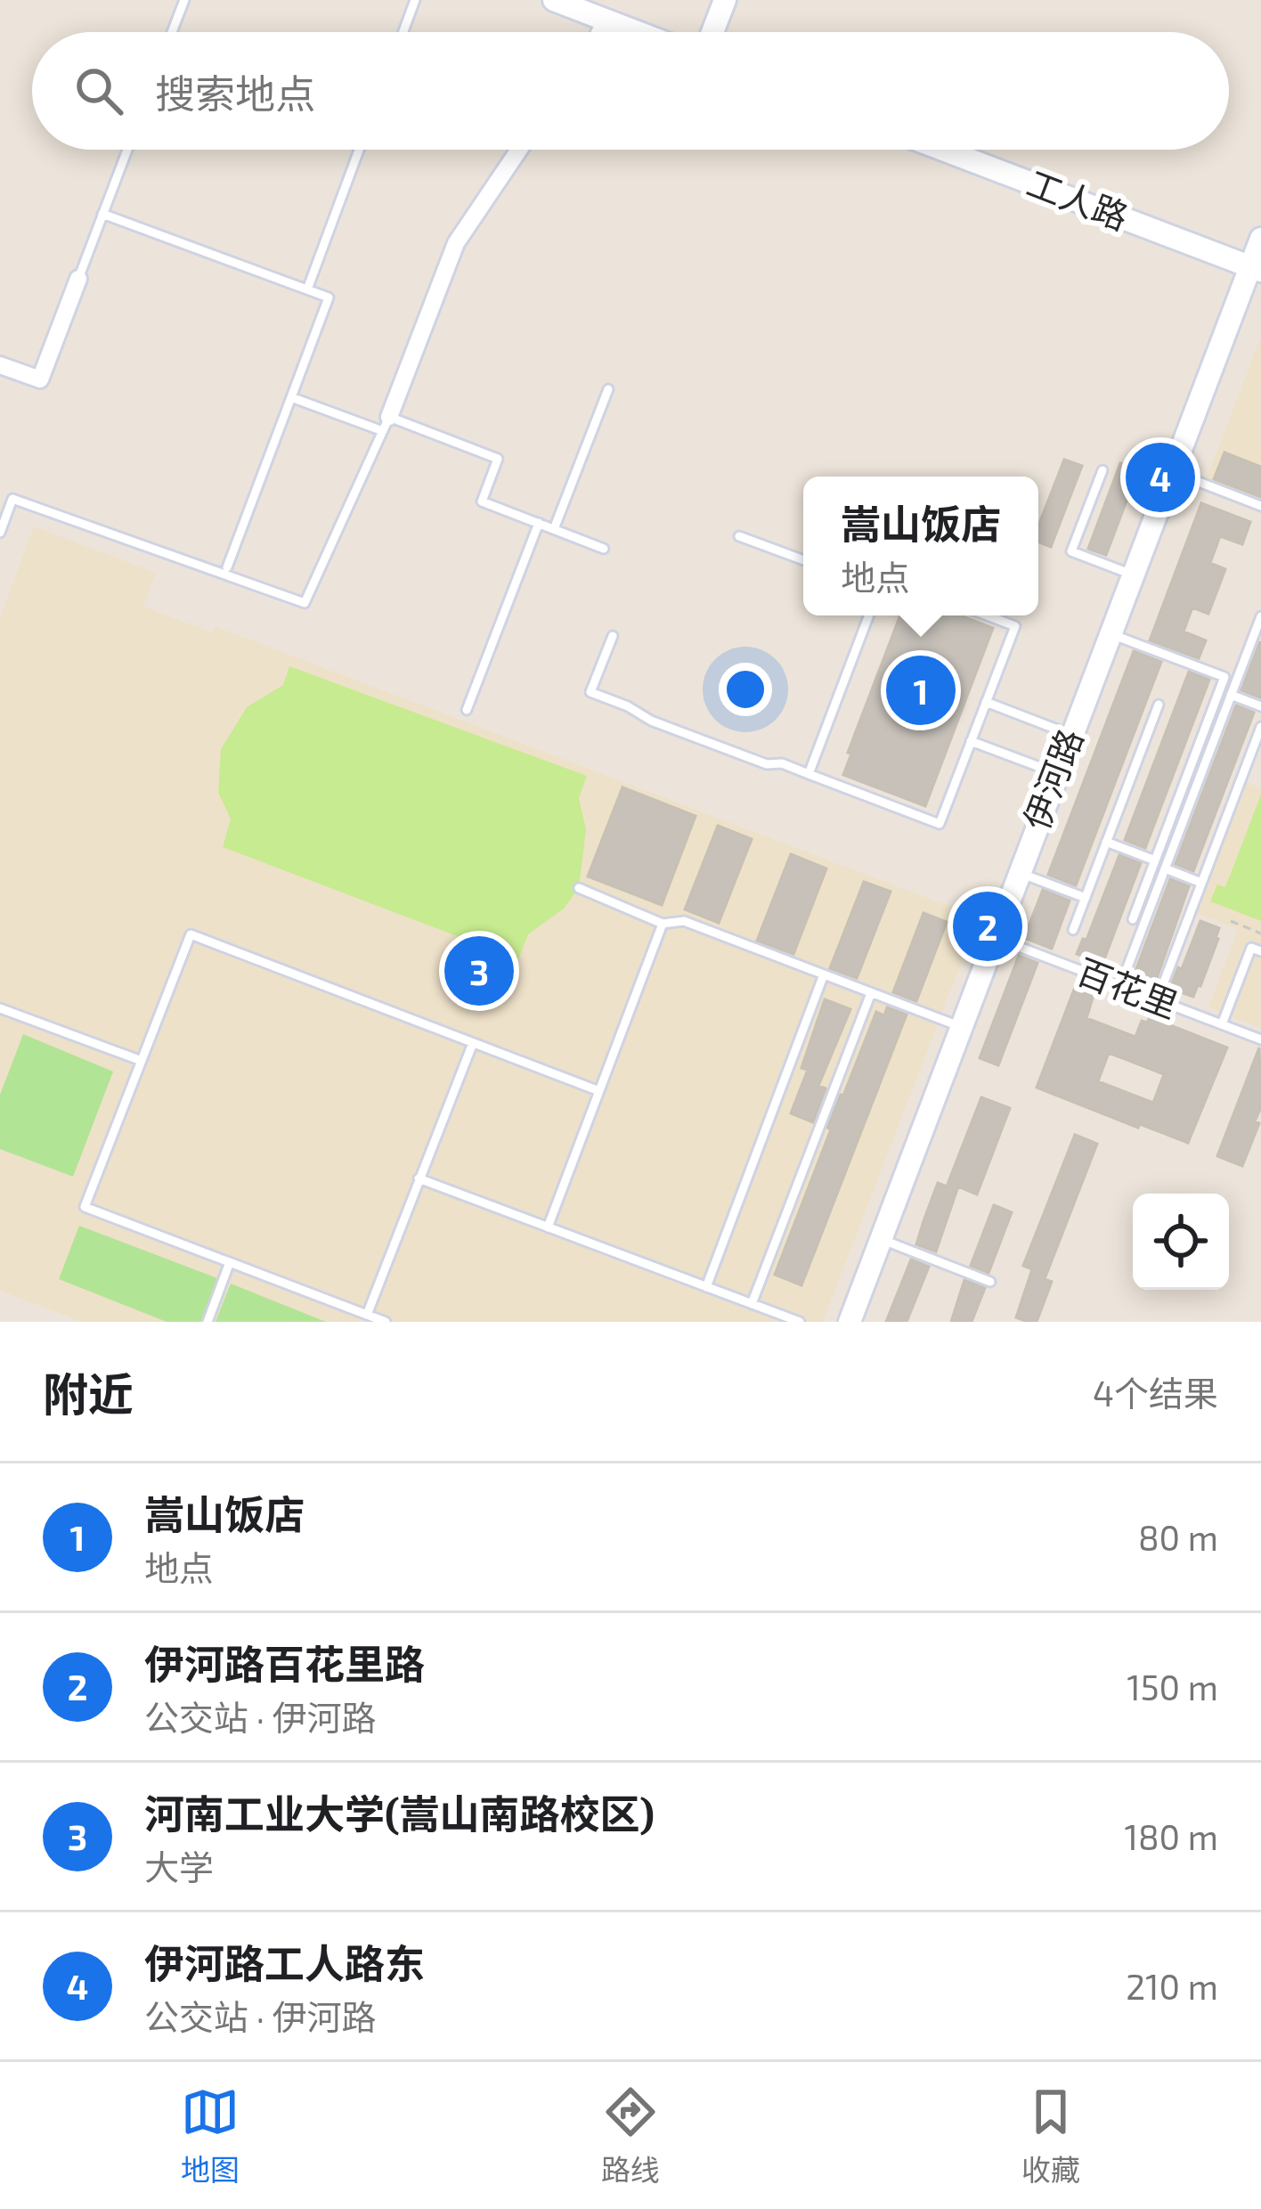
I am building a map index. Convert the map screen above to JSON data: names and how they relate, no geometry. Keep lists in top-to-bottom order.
{
  "streets": {
    "street": ["工人路", "伊河路"],
    "lane": ["百花里"]
  },
  "crossings": [
    ["工人路", "伊河路"],
    ["伊河路", "百花里"]
  ],
  "page": {
    "search": "搜索地点",
    "pins": [
      "4",
      "1",
      "2",
      "3"
    ],
    "popup": ["嵩山饭店", "地点"],
    "heading": ["附近", "4个结果"],
    "list": [
      {
        "mark": "1",
        "name": "嵩山饭店",
        "note": "地点",
        "value": "80 m"
      },
      {
        "mark": "2",
        "name": "伊河路百花里路",
        "note": "公交站 · 伊河路",
        "value": "150 m"
      },
      {
        "mark": "3",
        "name": "河南工业大学(嵩山南路校区)",
        "note": "大学",
        "value": "180 m"
      },
      {
        "mark": "4",
        "name": "伊河路工人路东",
        "note": "公交站 · 伊河路",
        "value": "210 m"
      }
    ],
    "nav": ["地图", "路线", "收藏"]
  }
}
